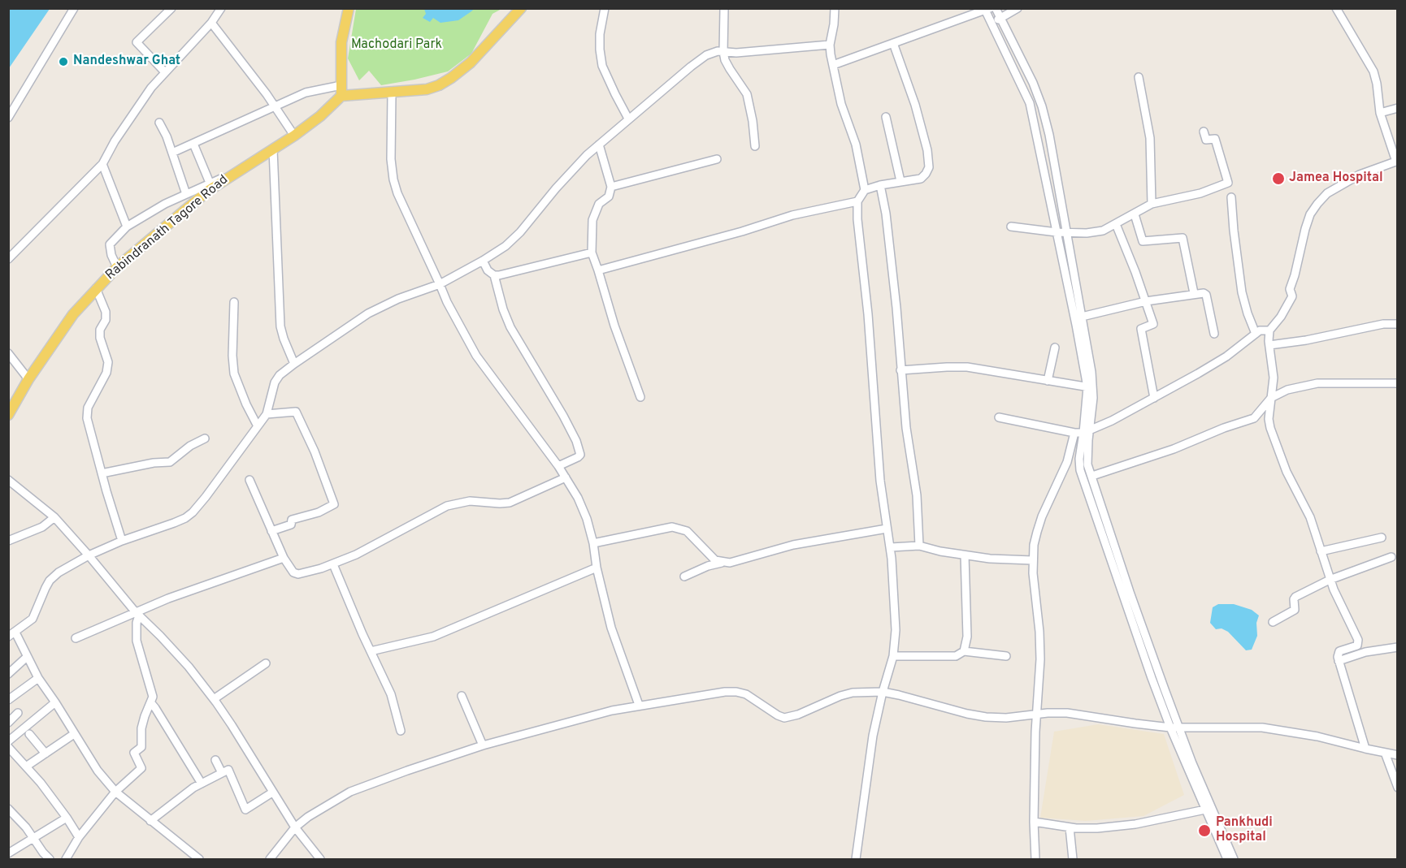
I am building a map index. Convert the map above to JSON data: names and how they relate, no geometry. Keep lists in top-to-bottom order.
{
  "streets": {
    "main road": ["Rabindranath Tagore Road"]
  },
  "parks": ["Machodari Park"],
  "places": ["Nandeshwar Ghat", "Jamea Hospital", "Pankhudi Hospital"]
}
